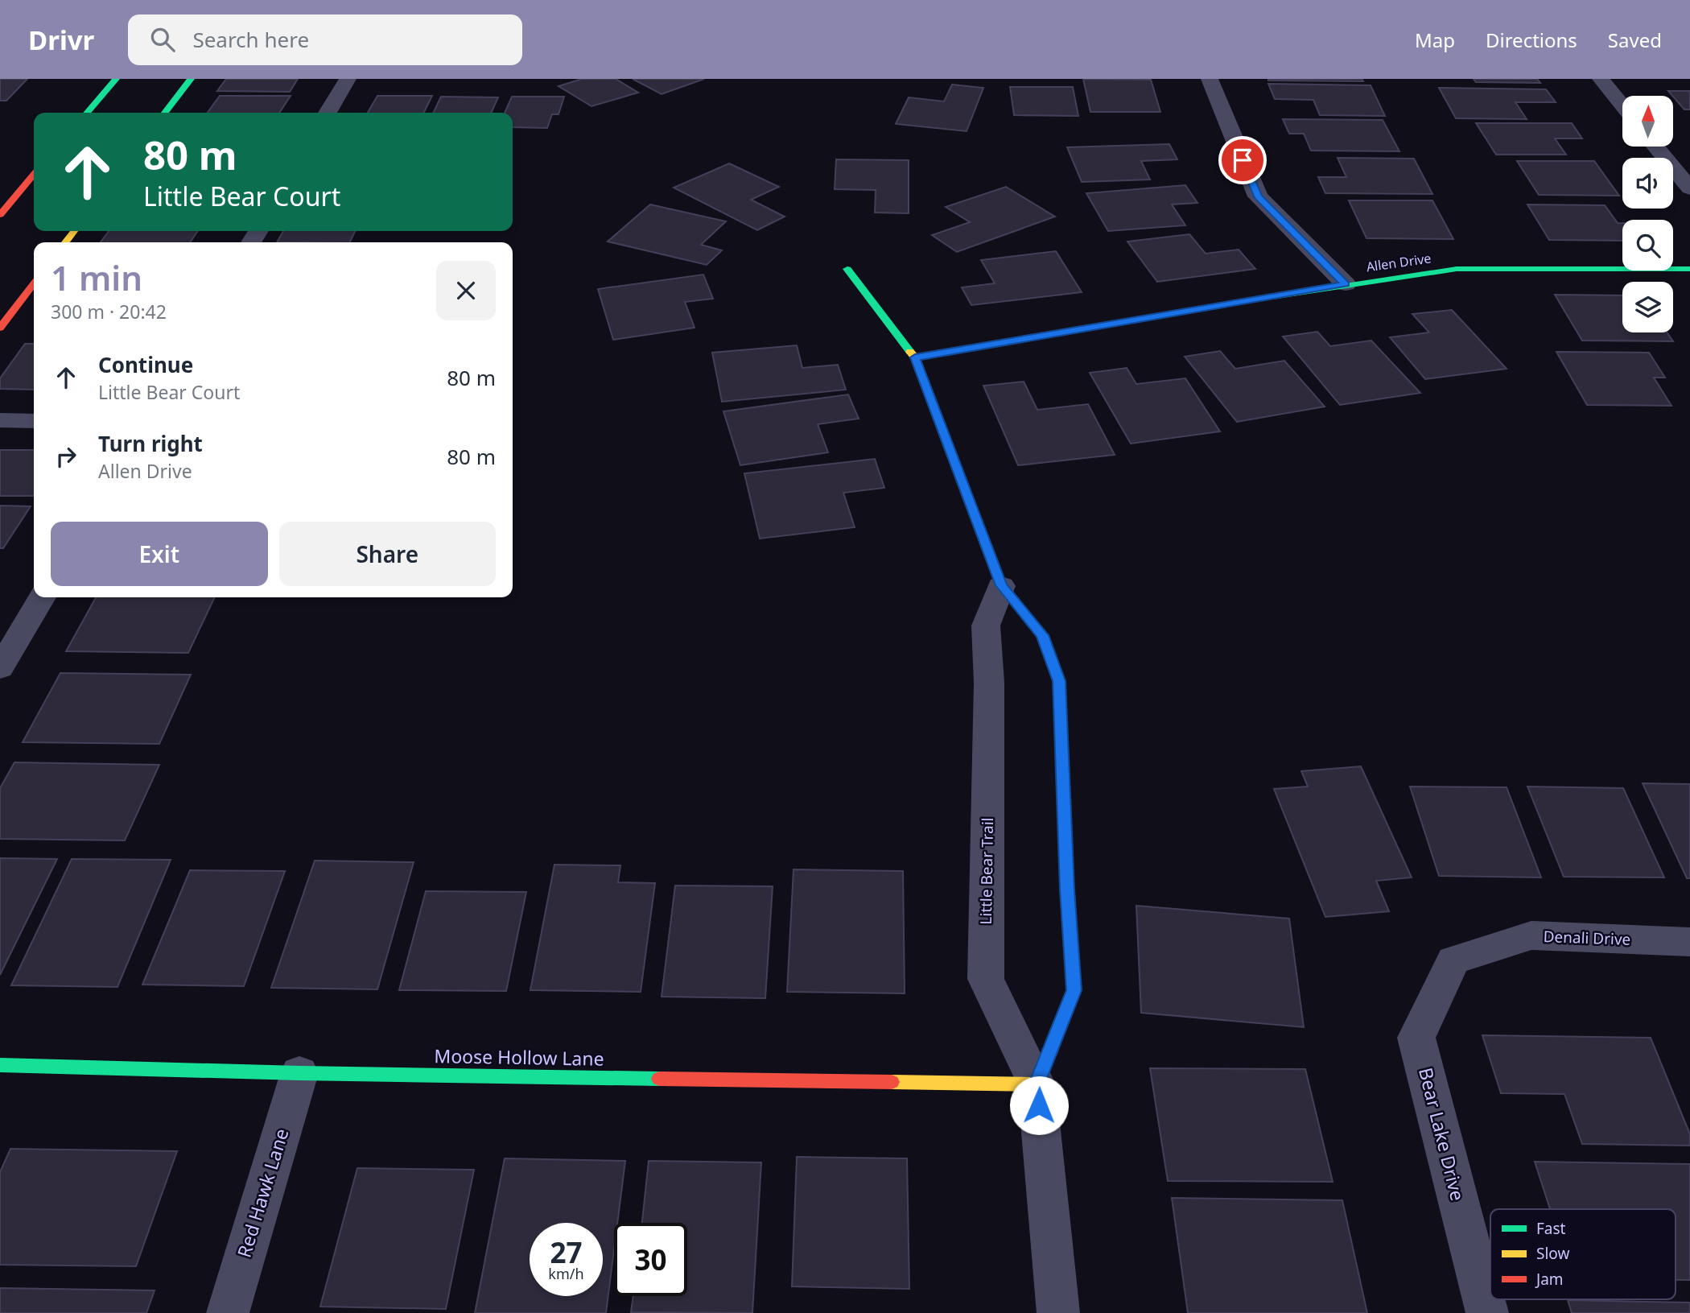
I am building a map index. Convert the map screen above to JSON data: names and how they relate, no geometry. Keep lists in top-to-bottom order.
{
  "streets": {
    "street": [
      "Allen Drive",
      "Little Bear Trail",
      "Denali Drive",
      "Moose Hollow Lane",
      "Bear Lake Drive",
      "Red Hawk Lane"
    ]
  },
  "crossings": [
    ["Allen Drive", "Little Bear Trail"],
    ["Little Bear Trail", "Moose Hollow Lane"],
    ["Denali Drive", "Bear Lake Drive"],
    ["Moose Hollow Lane", "Red Hawk Lane"]
  ],
  "legend": ["Fast", "Slow", "Jam"],
  "north": "top",
  "page": {
    "header": "Drivr",
    "search": "Search here",
    "nav": ["Map", "Directions", "Saved"],
    "turn": ["80 m", "Little Bear Court"],
    "heading": ["1 min", "300 m · 20:42"],
    "list": [
      {
        "name": "Continue",
        "note": "Little Bear Court",
        "value": "80 m"
      },
      {
        "name": "Turn right",
        "note": "Allen Drive",
        "value": "80 m"
      }
    ],
    "buttons": ["Exit", "Share"],
    "speed": "27 km/h",
    "limit": "30"
  }
}
